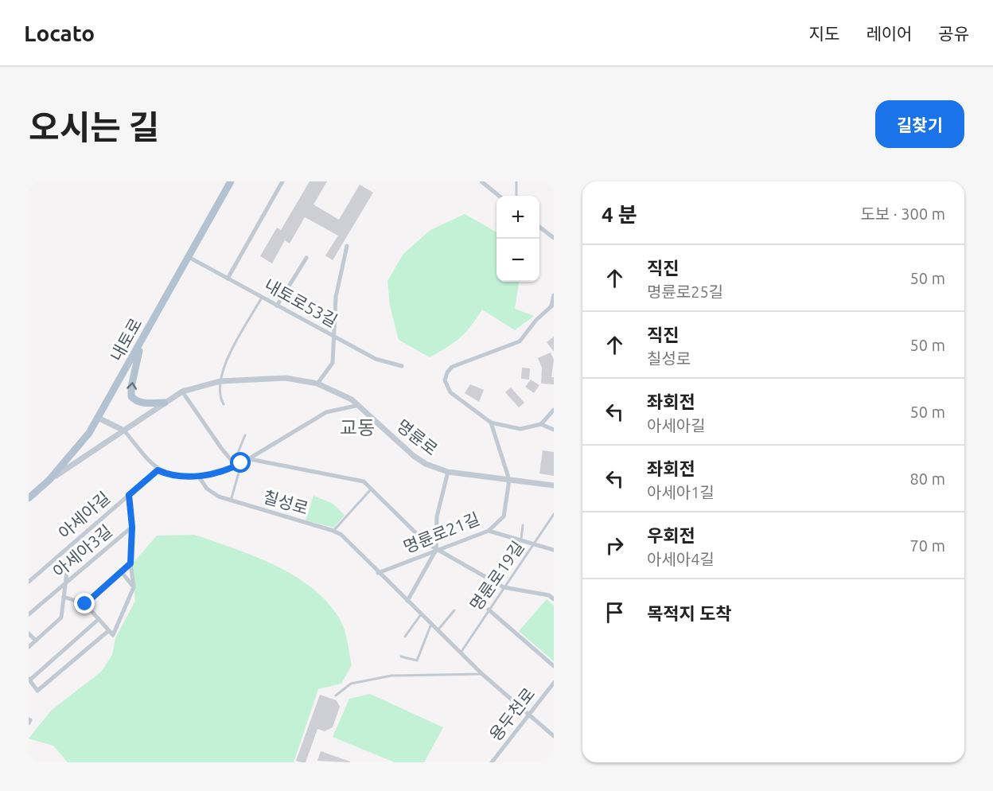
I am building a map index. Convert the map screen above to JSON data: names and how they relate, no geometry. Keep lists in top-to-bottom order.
{
  "streets": {
    "main road": ["내토로"],
    "street": [
      "내토로53길",
      "명륜로",
      "칠성로",
      "아세아길",
      "명륜로21길",
      "아세아3길",
      "용두천로"
    ],
    "lane": ["명륜로19길"]
  },
  "crossings": [
    ["내토로53길", "내토로"],
    ["내토로", "명륜로"],
    ["명륜로", "명륜로21길"],
    ["칠성로", "명륜로21길"],
    ["칠성로", "명륜로19길"],
    ["칠성로", "용두천로"]
  ],
  "districts": ["교동"],
  "page": {
    "header": "Locato",
    "nav": ["지도", "레이어", "공유"],
    "title": "오시는 길",
    "buttons": "길찾기",
    "heading": ["4 분", "도보 · 300 m"],
    "map_buttons": ["+", "−"],
    "list": [
      ["직진", "명륜로25길", "50 m"],
      ["직진", "칠성로", "50 m"],
      ["좌회전", "아세아길", "50 m"],
      ["좌회전", "아세아1길", "80 m"],
      ["우회전", "아세아4길", "70 m"],
      "목적지 도착"
    ]
  }
}
